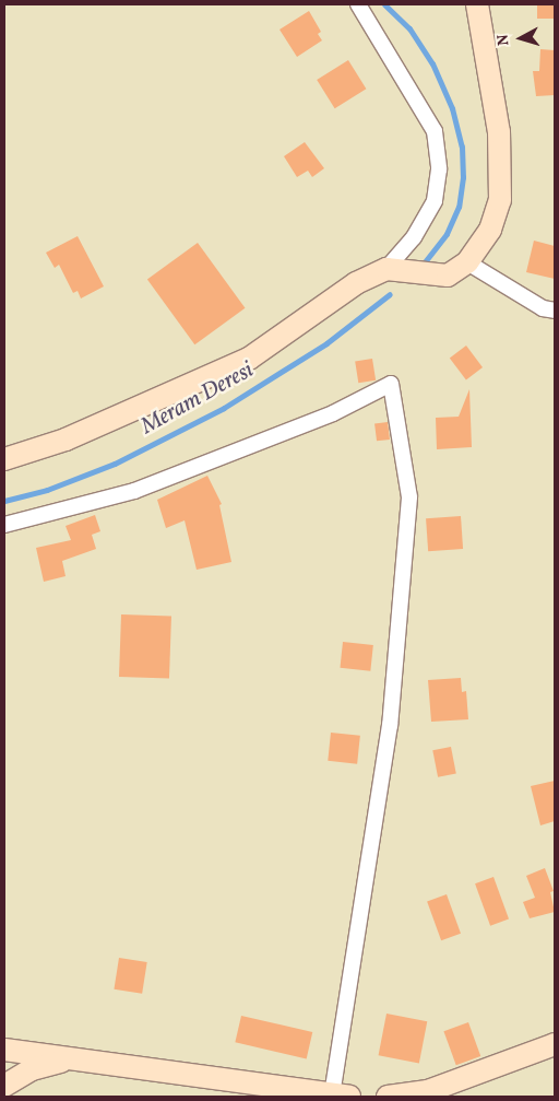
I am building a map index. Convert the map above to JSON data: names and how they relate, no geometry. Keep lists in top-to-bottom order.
{
  "water": ["Meram Deresi"],
  "north": "left"
}
